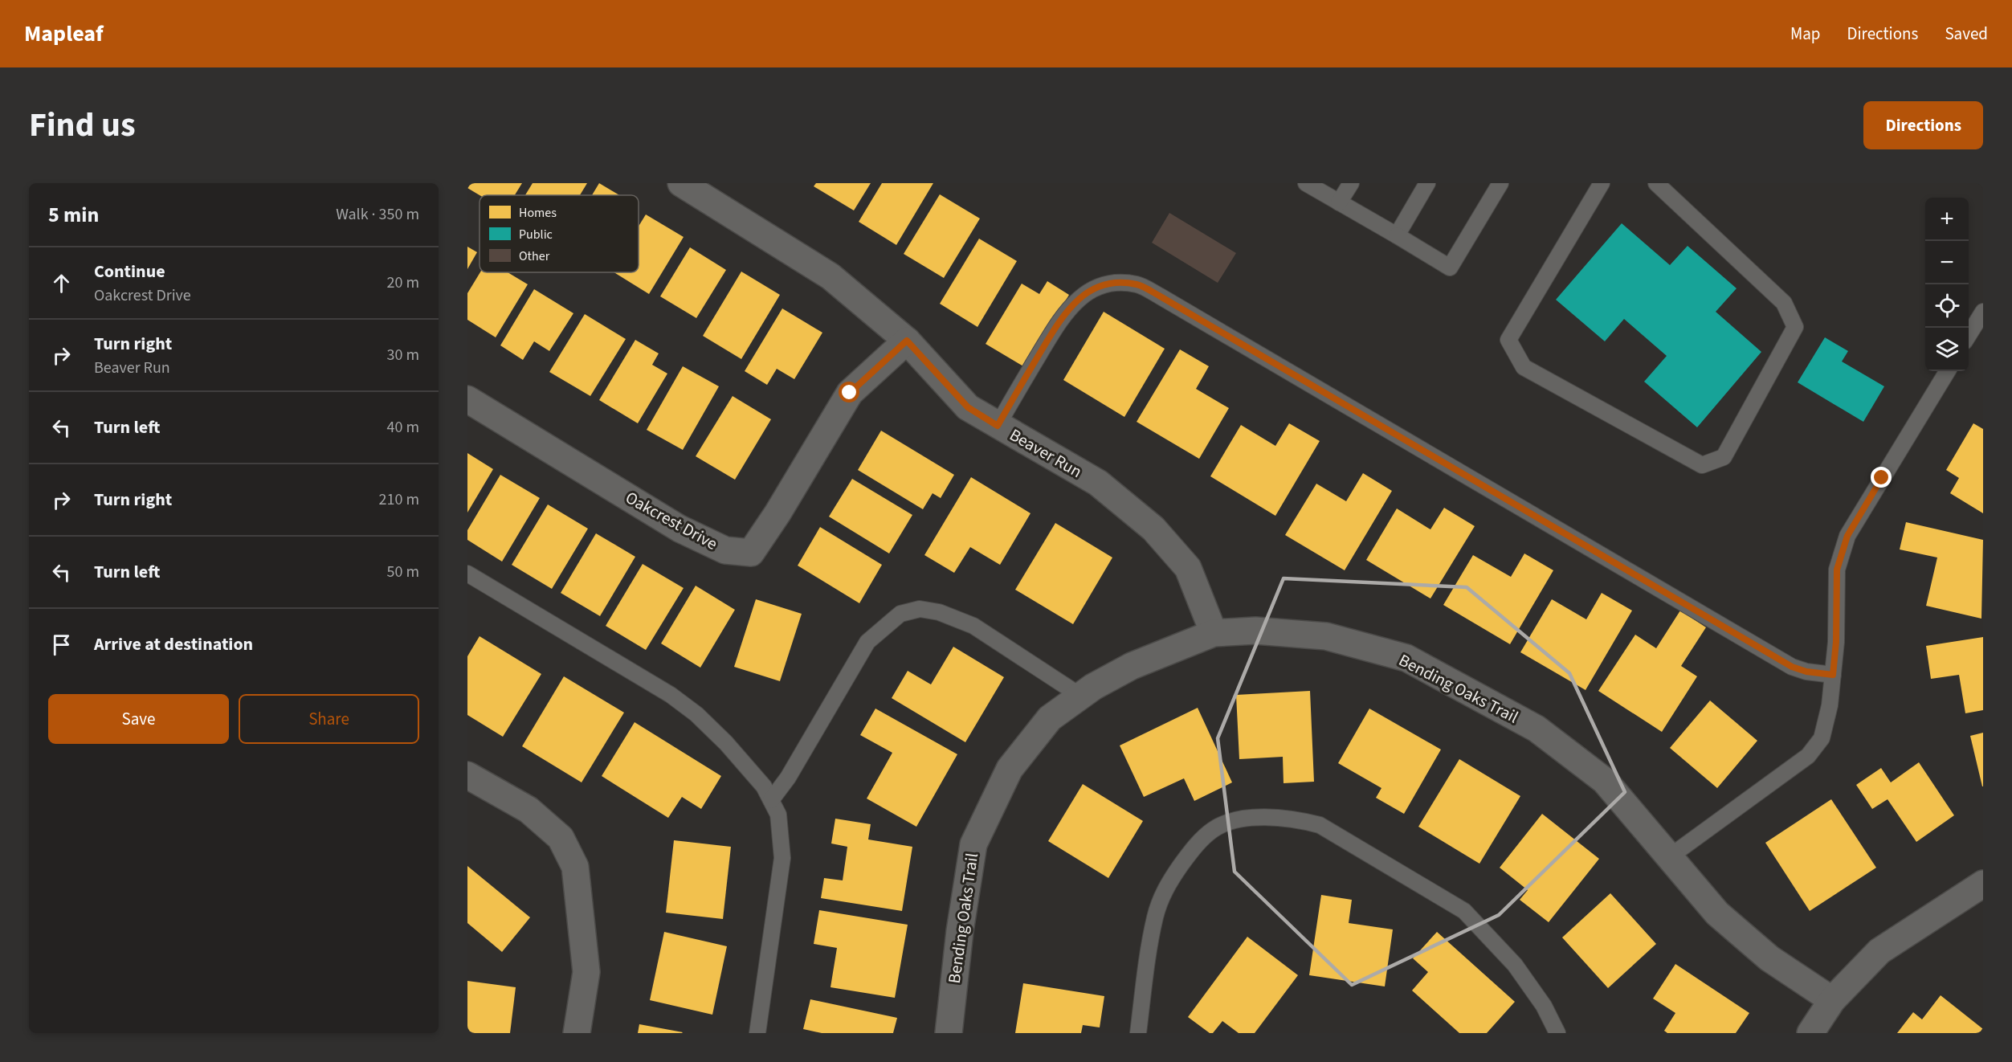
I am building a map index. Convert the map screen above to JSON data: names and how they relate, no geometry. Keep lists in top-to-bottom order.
{
  "streets": {
    "street": ["Beaver Run", "Oakcrest Drive", "Bending Oaks Trail"]
  },
  "crossings": [
    ["Beaver Run", "Oakcrest Drive"],
    ["Beaver Run", "Bending Oaks Trail"]
  ],
  "legend": ["Homes", "Public", "Other"],
  "page": {
    "header": "Mapleaf",
    "nav": ["Map", "Directions", "Saved"],
    "title": "Find us",
    "buttons": [
      "Directions",
      ["Save", "Share"]
    ],
    "heading": ["5 min", "Walk · 350 m"],
    "map_buttons": ["+", "−"],
    "list": [
      ["Continue", "Oakcrest Drive", "20 m"],
      ["Turn right", "Beaver Run", "30 m"],
      ["Turn left", "40 m"],
      ["Turn right", "210 m"],
      ["Turn left", "50 m"],
      "Arrive at destination"
    ]
  }
}
